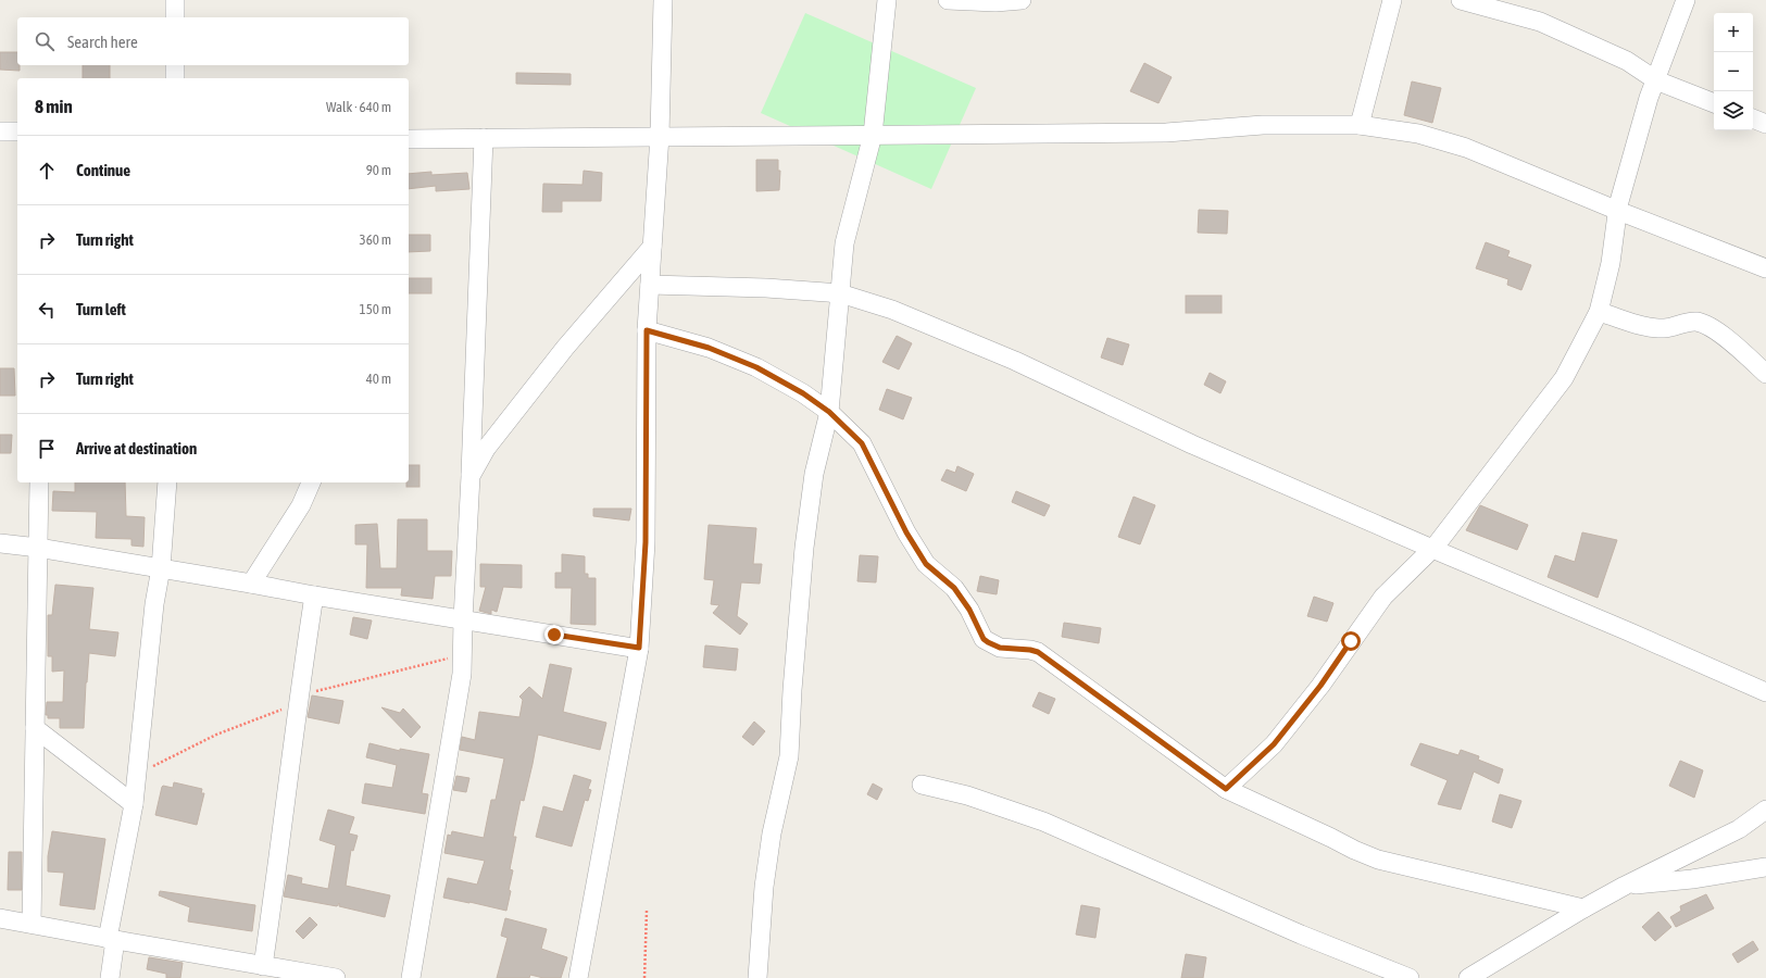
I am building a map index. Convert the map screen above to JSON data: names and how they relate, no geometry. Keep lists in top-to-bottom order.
{
  "page": {
    "map_buttons": ["+", "−"],
    "search": "Search here",
    "heading": ["8 min", "Walk · 640 m"],
    "list": [
      ["Continue", "90 m"],
      ["Turn right", "360 m"],
      ["Turn left", "150 m"],
      ["Turn right", "40 m"],
      "Arrive at destination"
    ]
  }
}
